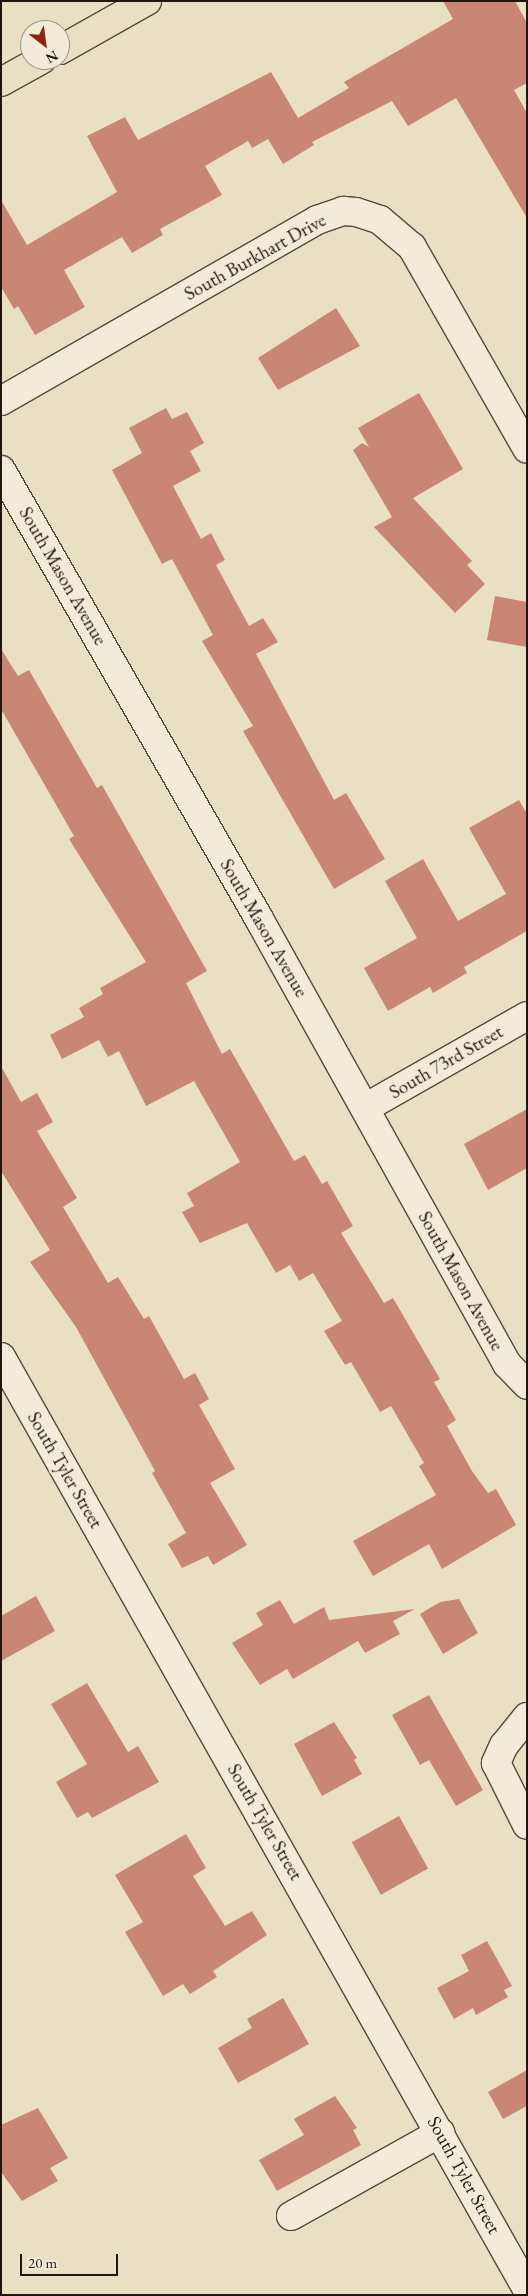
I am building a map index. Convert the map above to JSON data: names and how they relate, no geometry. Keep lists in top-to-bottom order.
{
  "streets": {
    "street": [
      "South Burkhart Drive",
      "South Mason Avenue",
      "South 73rd Street",
      "South Tyler Street"
    ]
  },
  "crossings": [
    ["South Mason Avenue", "South 73rd Street"]
  ],
  "scale_bar": "20 m",
  "north": "bottom right"
}
